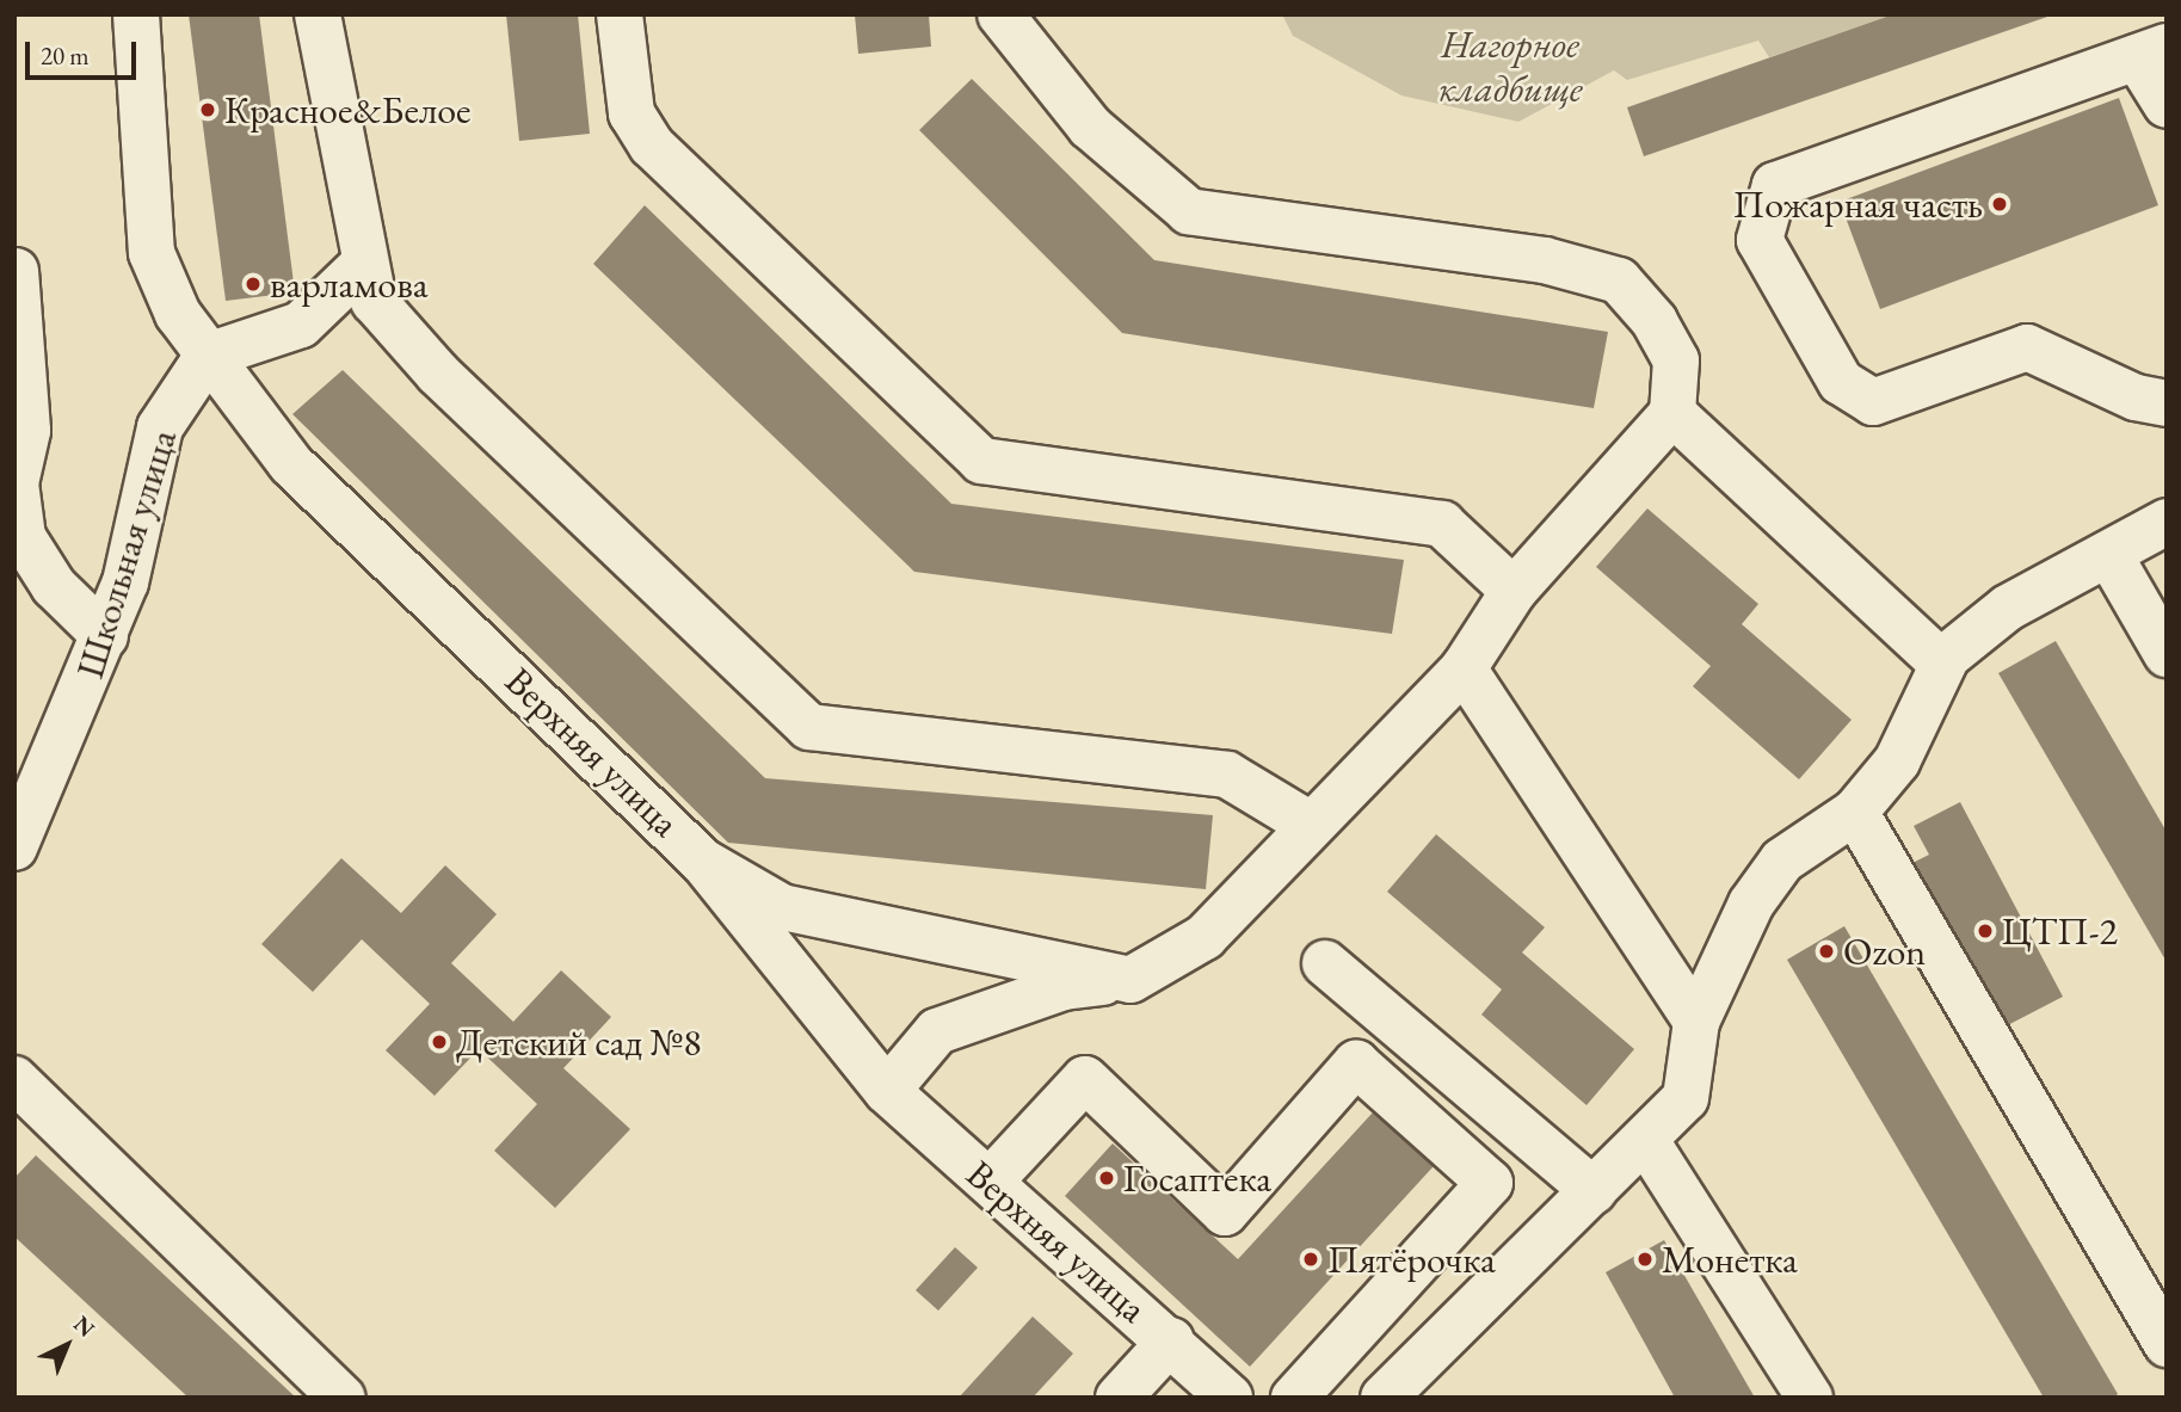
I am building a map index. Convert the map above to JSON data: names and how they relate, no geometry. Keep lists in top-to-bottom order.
{
  "streets": {
    "street": ["Школьная улица", "Верхняя улица"]
  },
  "crossings": [
    ["Школьная улица", "Верхняя улица"]
  ],
  "parks": ["Нагорное кладбище"],
  "places": [
    "Красное&Белое",
    "Пожарная часть",
    "варламова",
    "ЦТП-2",
    "Ozon",
    "Детский сад №8",
    "Госаптека",
    "Пятёрочка",
    "Монетка"
  ],
  "scale_bar": "20 m",
  "north": "top right"
}
